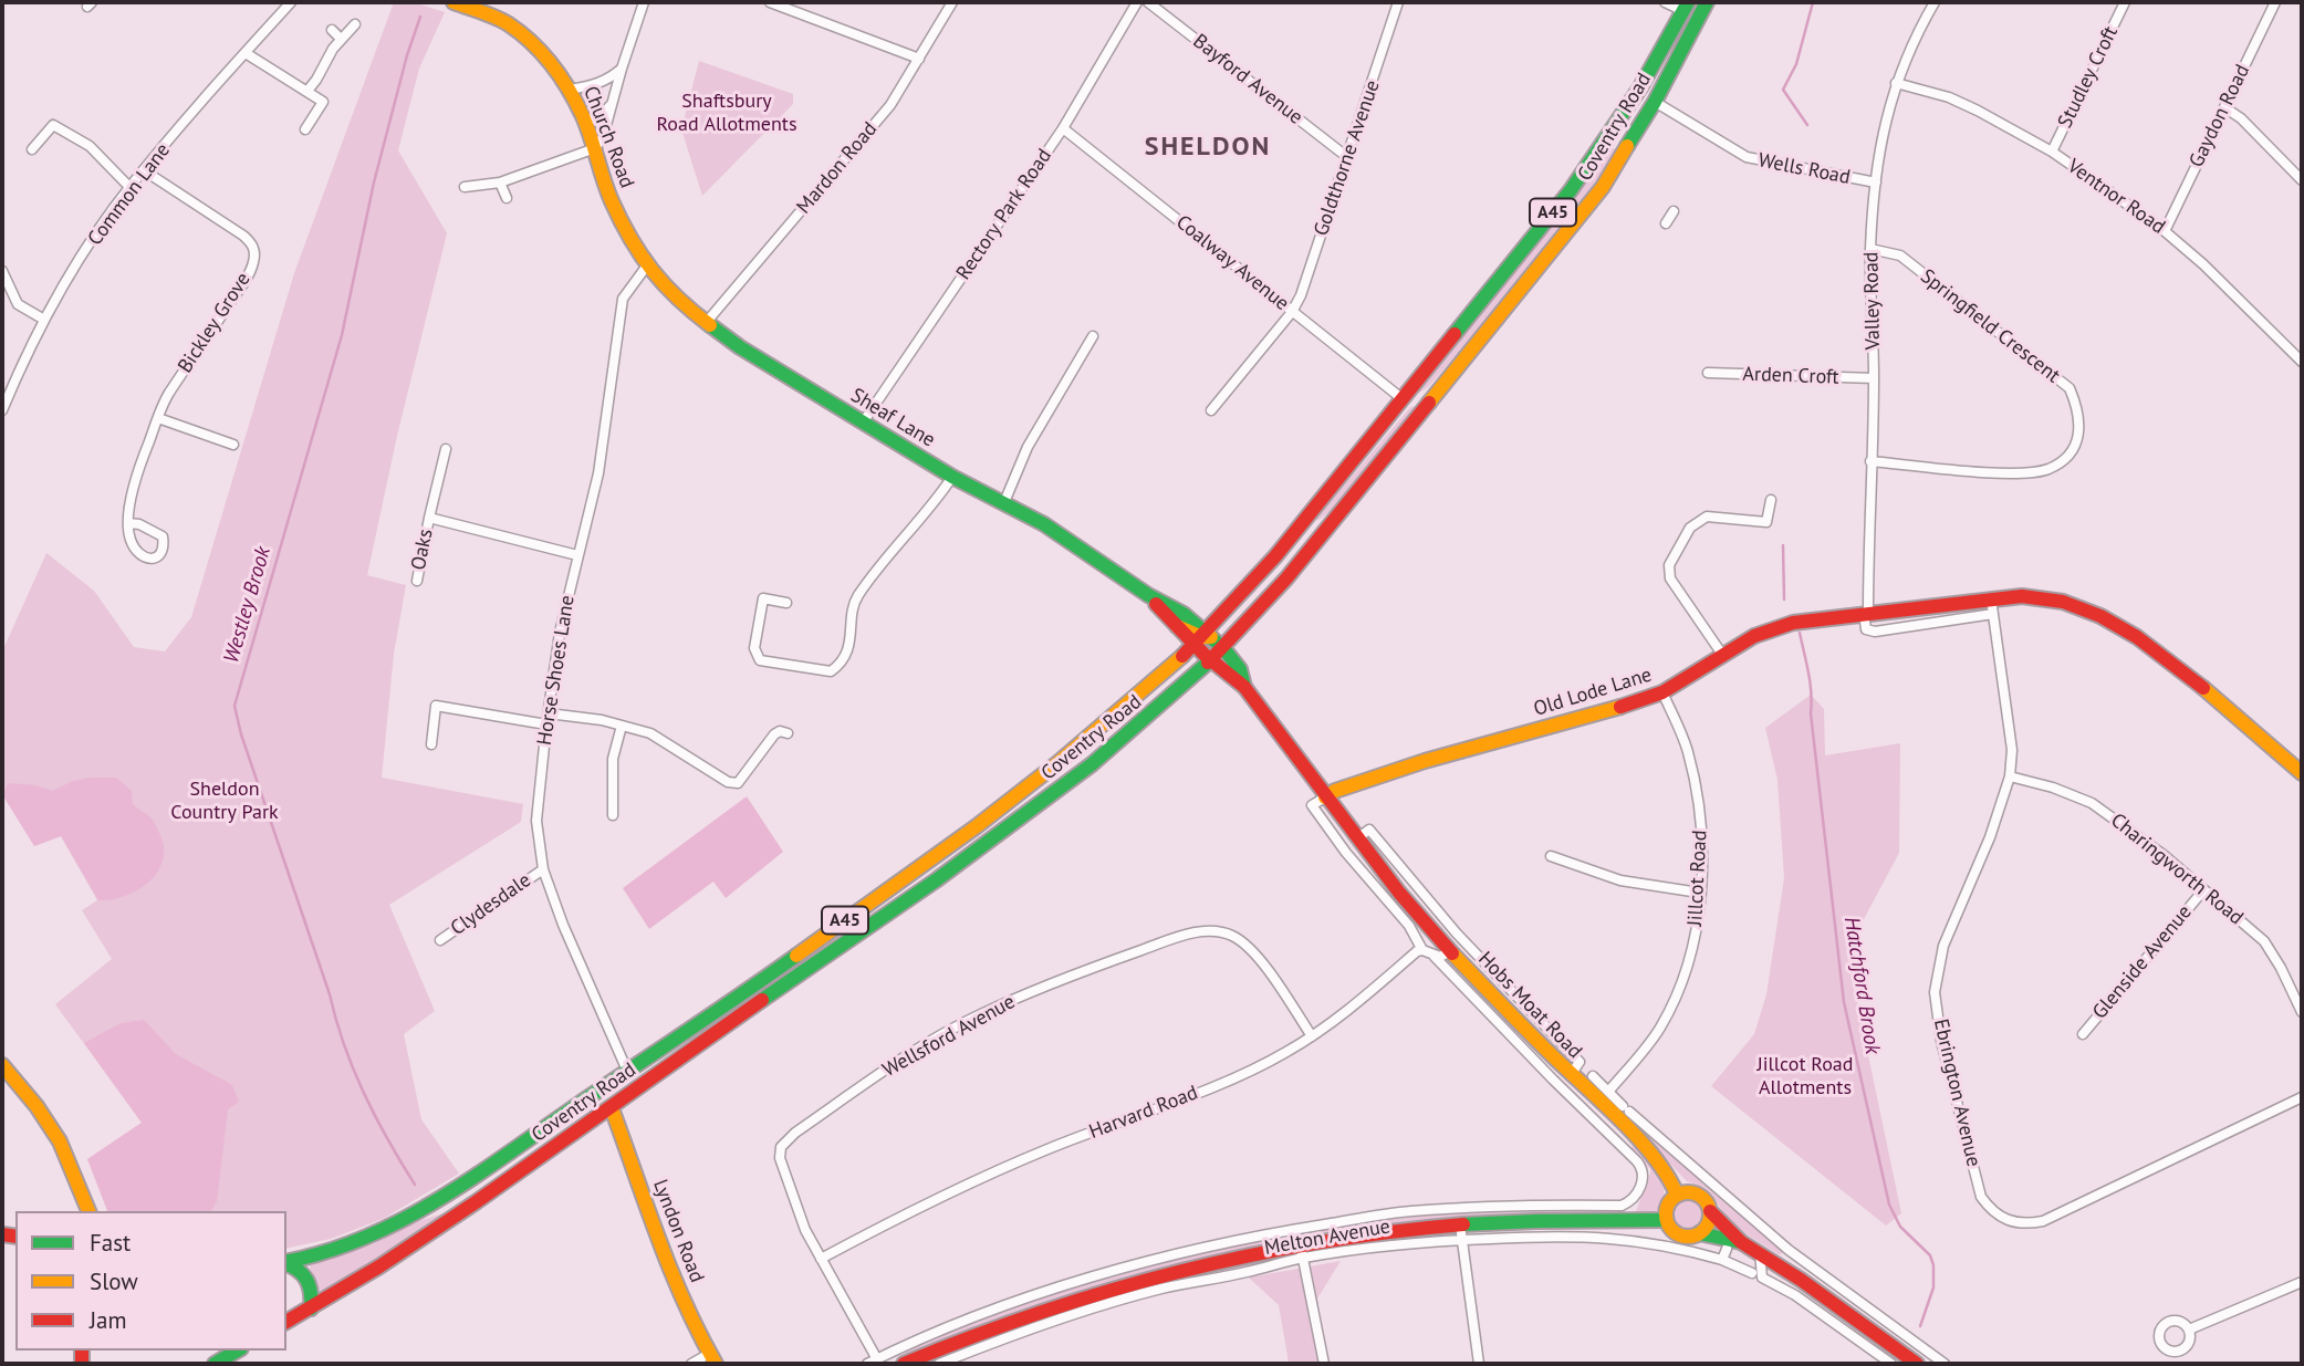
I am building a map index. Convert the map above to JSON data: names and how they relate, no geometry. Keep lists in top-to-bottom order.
{
  "streets": {
    "main road": [
      "Coventry Road",
      "Church Road",
      "A45",
      "Sheaf Lane",
      "Old Lode Lane",
      "Hobs Moat Road",
      "Lyndon Road",
      "Melton Avenue"
    ],
    "street": [
      "Studley Croft",
      "Bayford Avenue",
      "Gaydon Road",
      "Goldthorne Avenue",
      "Mardon Road",
      "Wells Road",
      "Common Lane",
      "Ventnor Road",
      "Rectory Park Road",
      "Coalway Avenue",
      "Valley Road",
      "Bickley Grove",
      "Springfield Crescent",
      "Arden Croft",
      "Oaks",
      "Horse Shoes Lane",
      "Charingworth Road",
      "Jillcot Road",
      "Clydesdale",
      "Glenside Avenue",
      "Wellsford Avenue",
      "Ebrington Avenue",
      "Harvard Road"
    ]
  },
  "crossings": [
    ["Studley Croft", "Ventnor Road"],
    ["Bayford Avenue", "Goldthorne Avenue"],
    ["Gaydon Road", "Ventnor Road"],
    ["Coventry Road", "Wells Road"],
    ["Coventry Road", "A45"],
    ["Coventry Road", "Coalway Avenue"],
    ["Coventry Road", "Sheaf Lane"],
    ["Coventry Road", "Horse Shoes Lane"],
    ["Coventry Road", "Hobs Moat Road"],
    ["Coventry Road", "Lyndon Road"],
    ["Church Road", "Sheaf Lane"],
    ["Goldthorne Avenue", "Coalway Avenue"],
    ["Mardon Road", "Sheaf Lane"],
    ["Wells Road", "Valley Road"],
    ["Common Lane", "Bickley Grove"],
    ["Ventnor Road", "Valley Road"],
    ["Rectory Park Road", "Coalway Avenue"],
    ["Rectory Park Road", "Sheaf Lane"],
    ["Valley Road", "Springfield Crescent"],
    ["Valley Road", "Arden Croft"],
    ["Valley Road", "Old Lode Lane"],
    ["Sheaf Lane", "Horse Shoes Lane"],
    ["Sheaf Lane", "Hobs Moat Road"],
    ["Horse Shoes Lane", "Clydesdale"],
    ["Old Lode Lane", "Jillcot Road"],
    ["Old Lode Lane", "Hobs Moat Road"],
    ["Old Lode Lane", "Ebrington Avenue"],
    ["Charingworth Road", "Glenside Avenue"],
    ["Charingworth Road", "Ebrington Avenue"],
    ["Hobs Moat Road", "Harvard Road"],
    ["Hobs Moat Road", "Melton Avenue"],
    ["Wellsford Avenue", "Harvard Road"],
    ["Wellsford Avenue", "Melton Avenue"]
  ],
  "districts": ["SHELDON"],
  "water": ["Westley Brook", "Hatchford Brook"],
  "parks": ["Shaftsbury Road Allotments", "Sheldon Country Park", "Jillcot Road Allotments"],
  "legend": ["Fast", "Slow", "Jam"]
}
